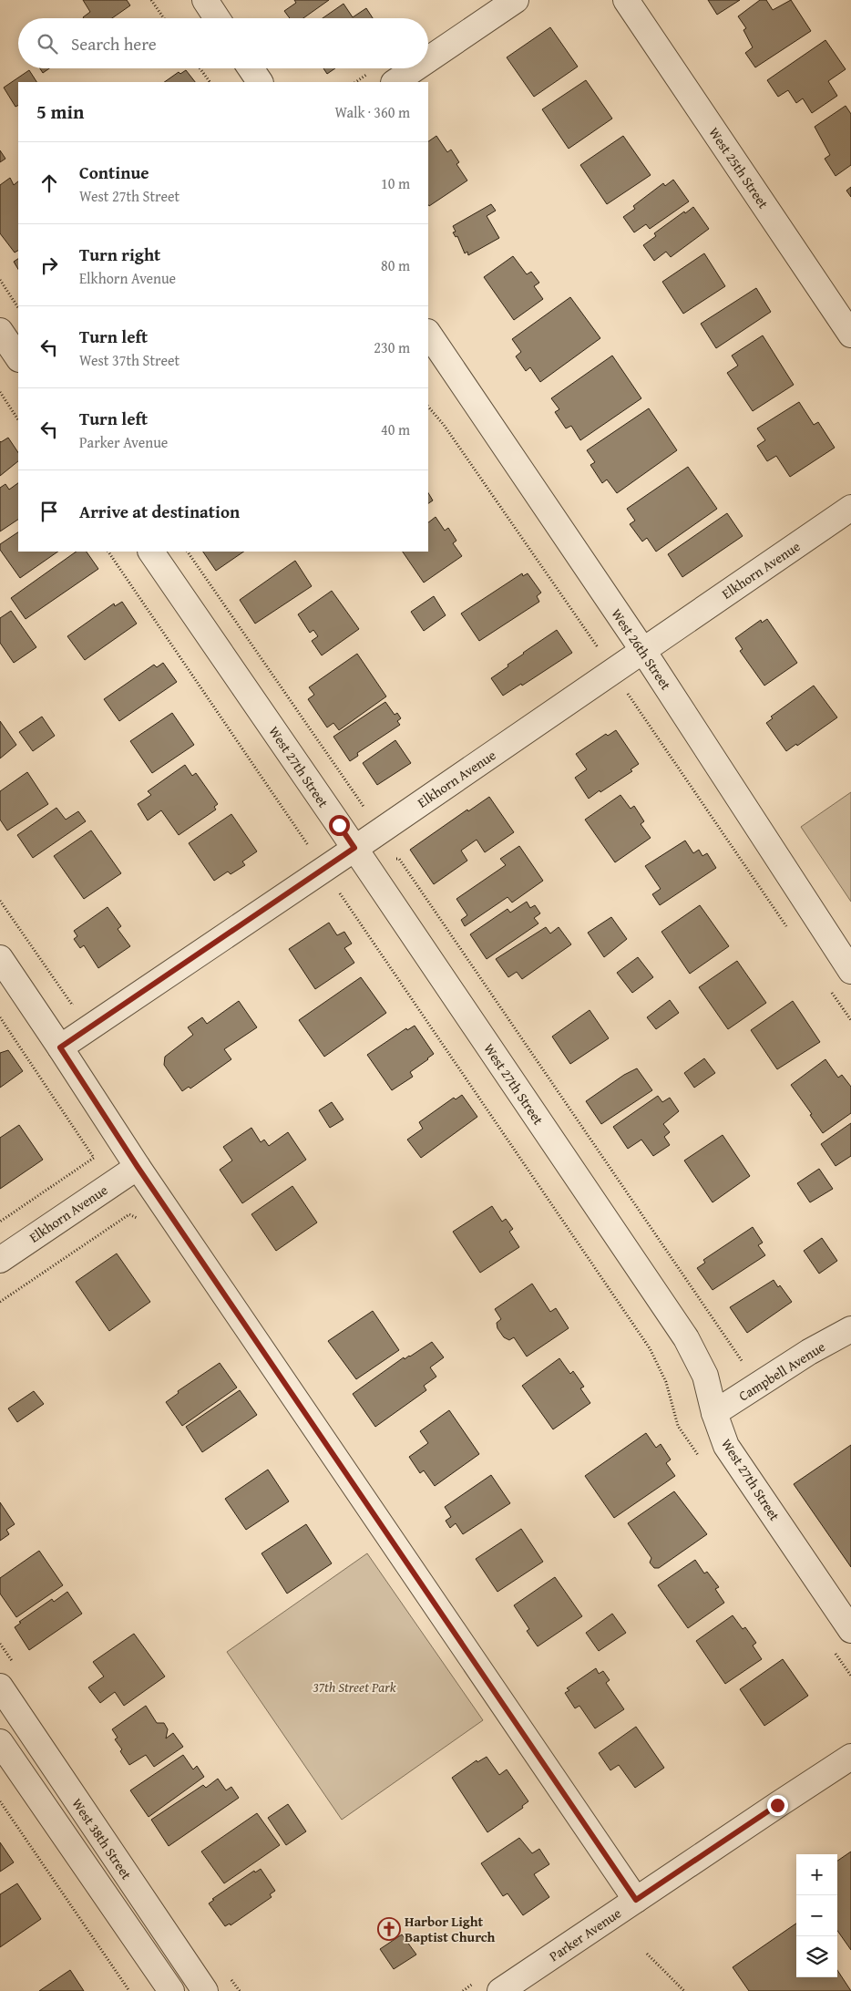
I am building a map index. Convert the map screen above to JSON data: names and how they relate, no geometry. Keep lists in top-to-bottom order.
{
  "streets": {
    "street": [
      "West 25th Street",
      "Elkhorn Avenue",
      "West 26th Street",
      "West 27th Street",
      "Campbell Avenue",
      "West 38th Street",
      "Parker Avenue"
    ]
  },
  "crossings": [
    ["Elkhorn Avenue", "West 26th Street"],
    ["Elkhorn Avenue", "West 27th Street"],
    ["West 27th Street", "Campbell Avenue"]
  ],
  "parks": ["37th Street Park"],
  "places": {
    "church": ["Harbor Light Baptist Church"]
  },
  "page": {
    "search": "Search here",
    "heading": ["5 min", "Walk · 360 m"],
    "list": [
      ["Continue", "West 27th Street", "10 m"],
      ["Turn right", "Elkhorn Avenue", "80 m"],
      ["Turn left", "West 37th Street", "230 m"],
      ["Turn left", "Parker Avenue", "40 m"],
      "Arrive at destination"
    ],
    "map_buttons": ["+", "−"]
  }
}
